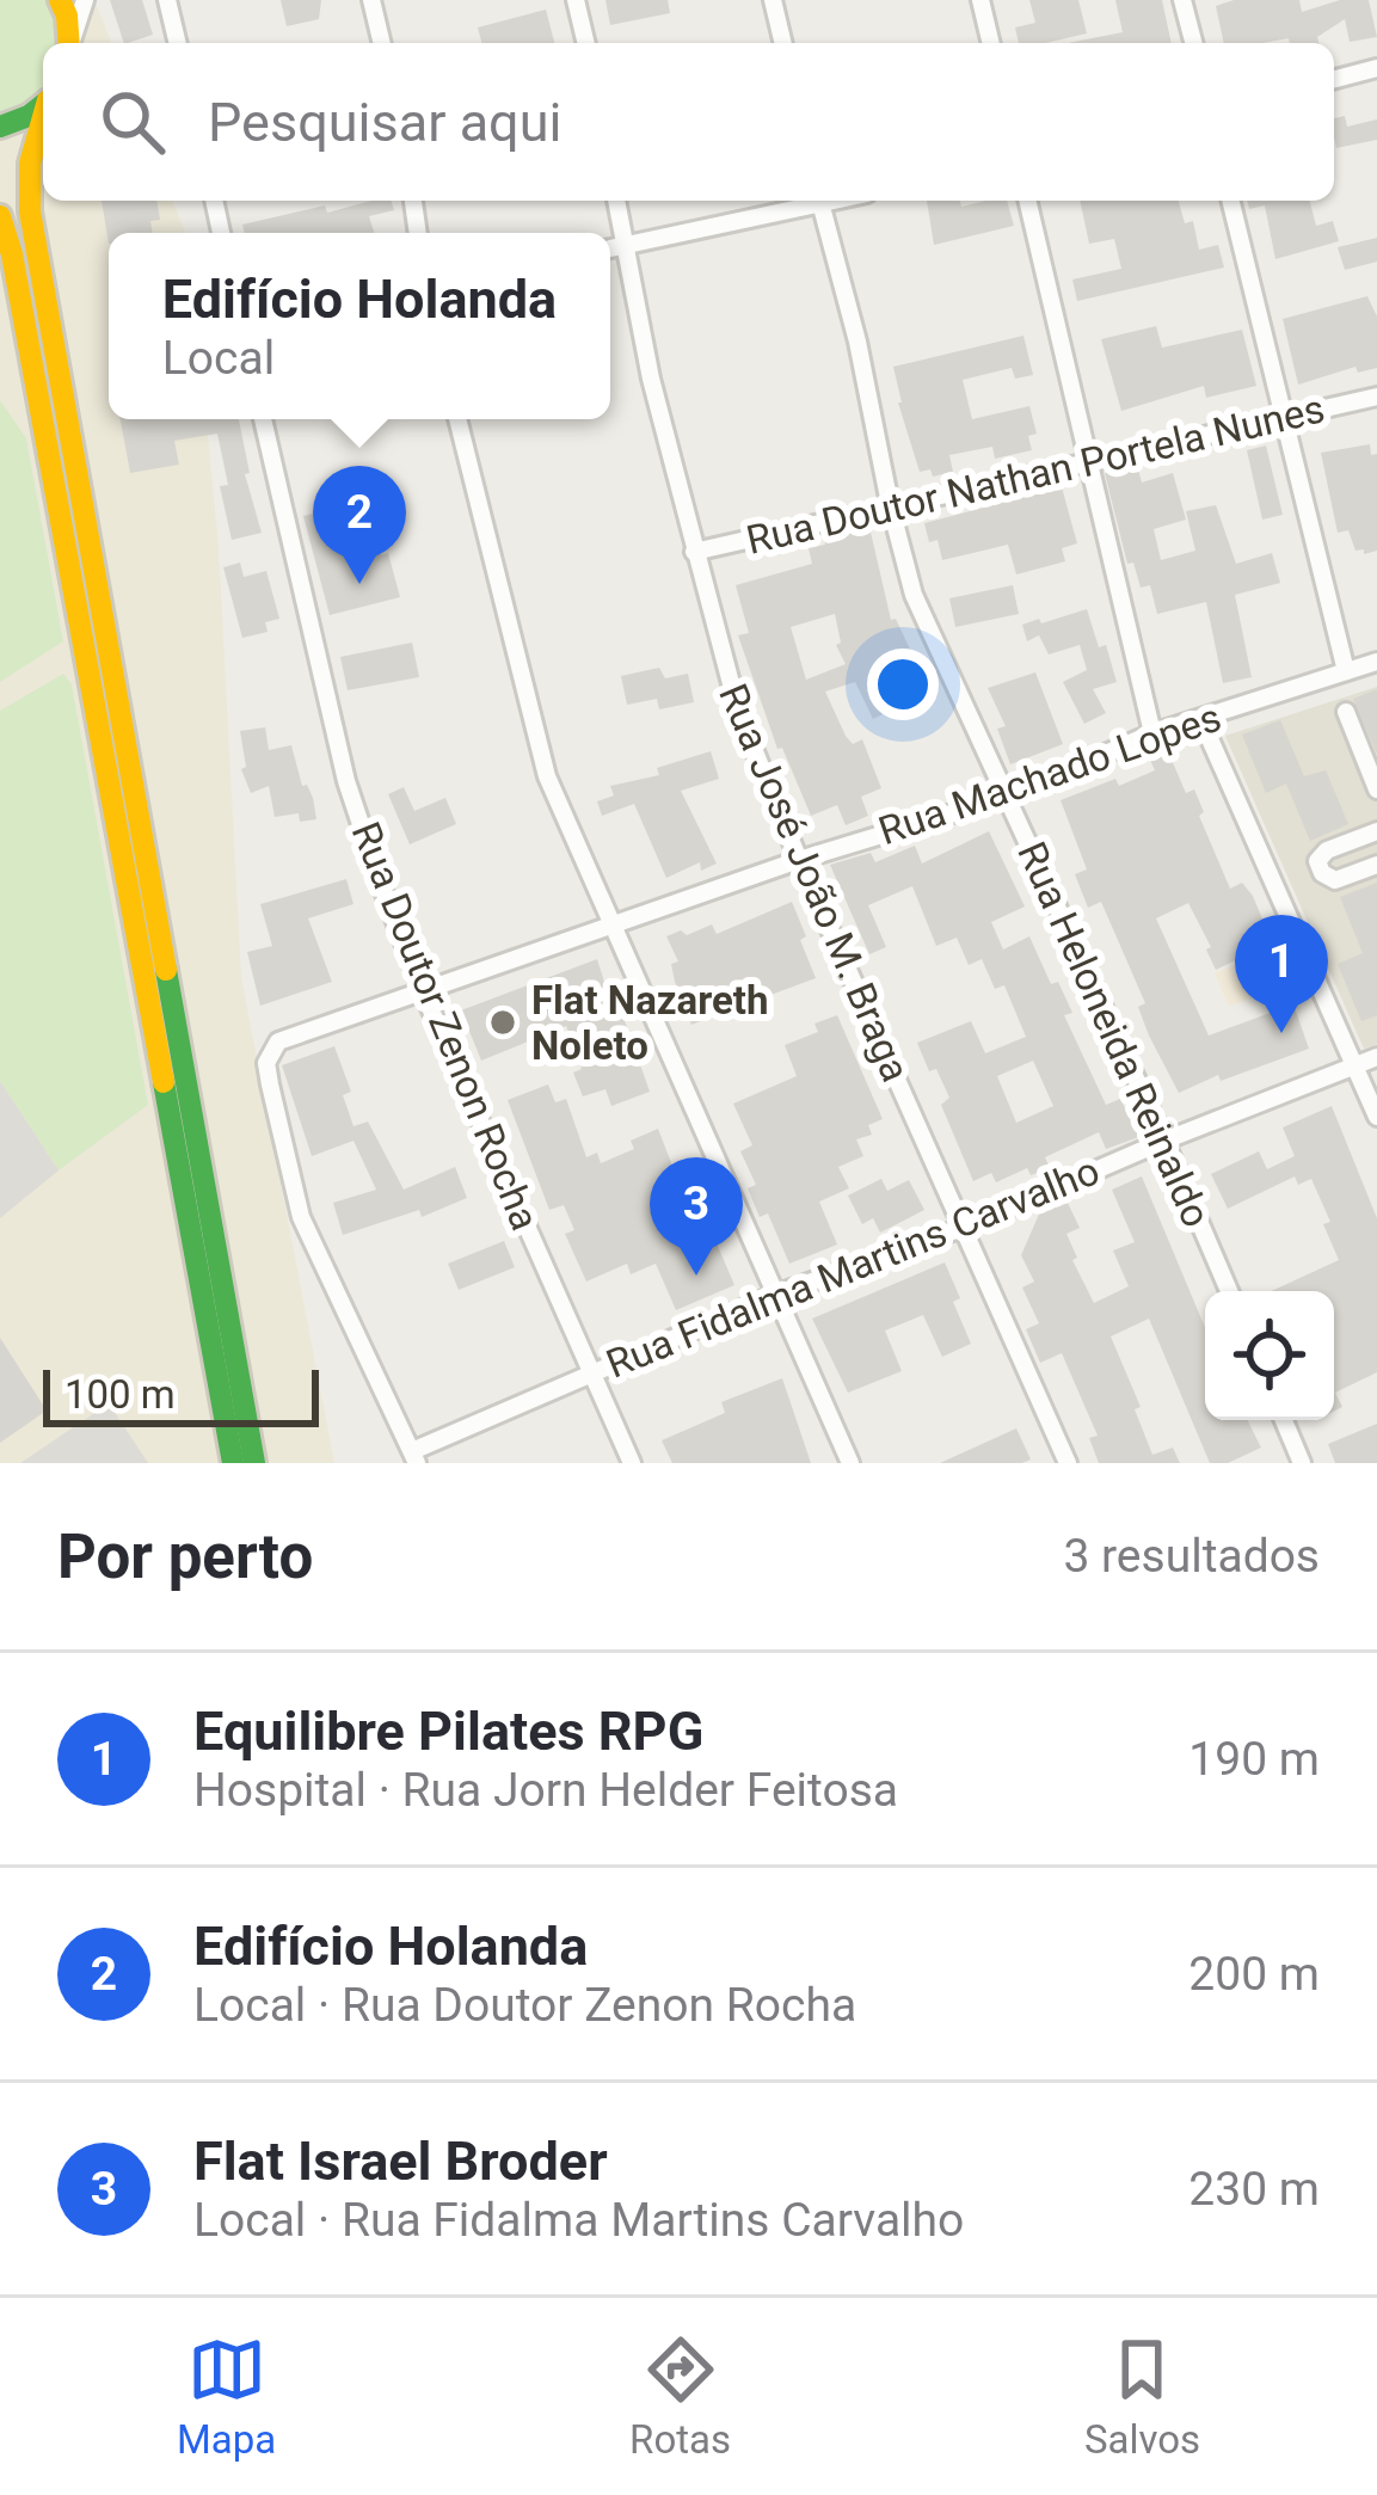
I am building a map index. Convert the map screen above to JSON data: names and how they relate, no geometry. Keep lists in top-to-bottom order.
{
  "streets": {
    "street": [
      "Rua Doutor Nathan Portela Nunes",
      "Rua Machado Lopes",
      "Rua José João M. Braga",
      "Rua Doutor Zenon Rocha",
      "Rua Heloneida Reinaldo",
      "Rua Fidalma Martins Carvalho"
    ]
  },
  "crossings": [
    ["Rua Doutor Nathan Portela Nunes", "Rua José João M. Braga"],
    ["Rua Doutor Nathan Portela Nunes", "Rua Heloneida Reinaldo"],
    ["Rua Machado Lopes", "Rua José João M. Braga"],
    ["Rua Machado Lopes", "Rua Doutor Zenon Rocha"],
    ["Rua Machado Lopes", "Rua Heloneida Reinaldo"],
    ["Rua Machado Lopes", "Rua Fidalma Martins Carvalho"],
    ["Rua José João M. Braga", "Rua Fidalma Martins Carvalho"],
    ["Rua Doutor Zenon Rocha", "Rua Fidalma Martins Carvalho"],
    ["Rua Heloneida Reinaldo", "Rua Fidalma Martins Carvalho"]
  ],
  "places": ["Flat Nazareth Noleto"],
  "scale_bar": "100 m",
  "page": {
    "search": "Pesquisar aqui",
    "popup": ["Edifício Holanda", "Local"],
    "pins": ["2", "1", "3"],
    "scale": "100 m",
    "heading": ["Por perto", "3 resultados"],
    "list": [
      {
        "mark": "1",
        "name": "Equilibre Pilates RPG",
        "note": "Hospital · Rua Jorn Helder Feitosa",
        "value": "190 m"
      },
      {
        "mark": "2",
        "name": "Edifício Holanda",
        "note": "Local · Rua Doutor Zenon Rocha",
        "value": "200 m"
      },
      {
        "mark": "3",
        "name": "Flat Israel Broder",
        "note": "Local · Rua Fidalma Martins Carvalho",
        "value": "230 m"
      }
    ],
    "nav": ["Mapa", "Rotas", "Salvos"]
  }
}
